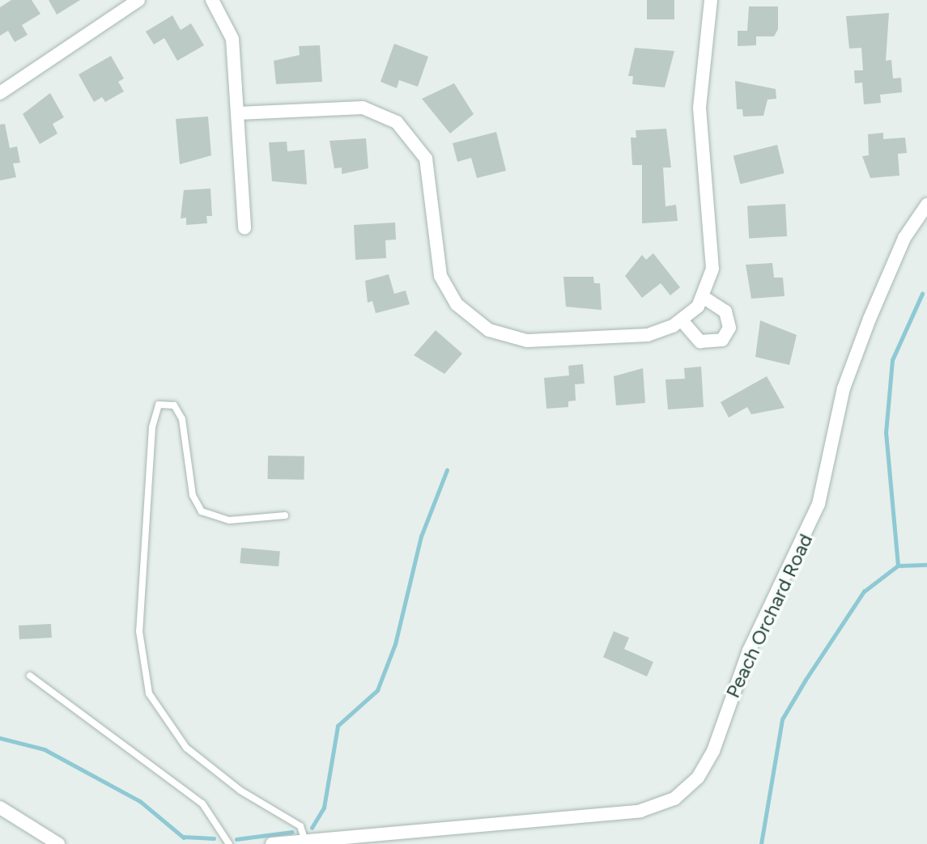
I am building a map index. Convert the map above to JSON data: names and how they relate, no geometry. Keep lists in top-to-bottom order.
{
  "streets": {
    "street": ["Peach Orchard Road"]
  }
}
